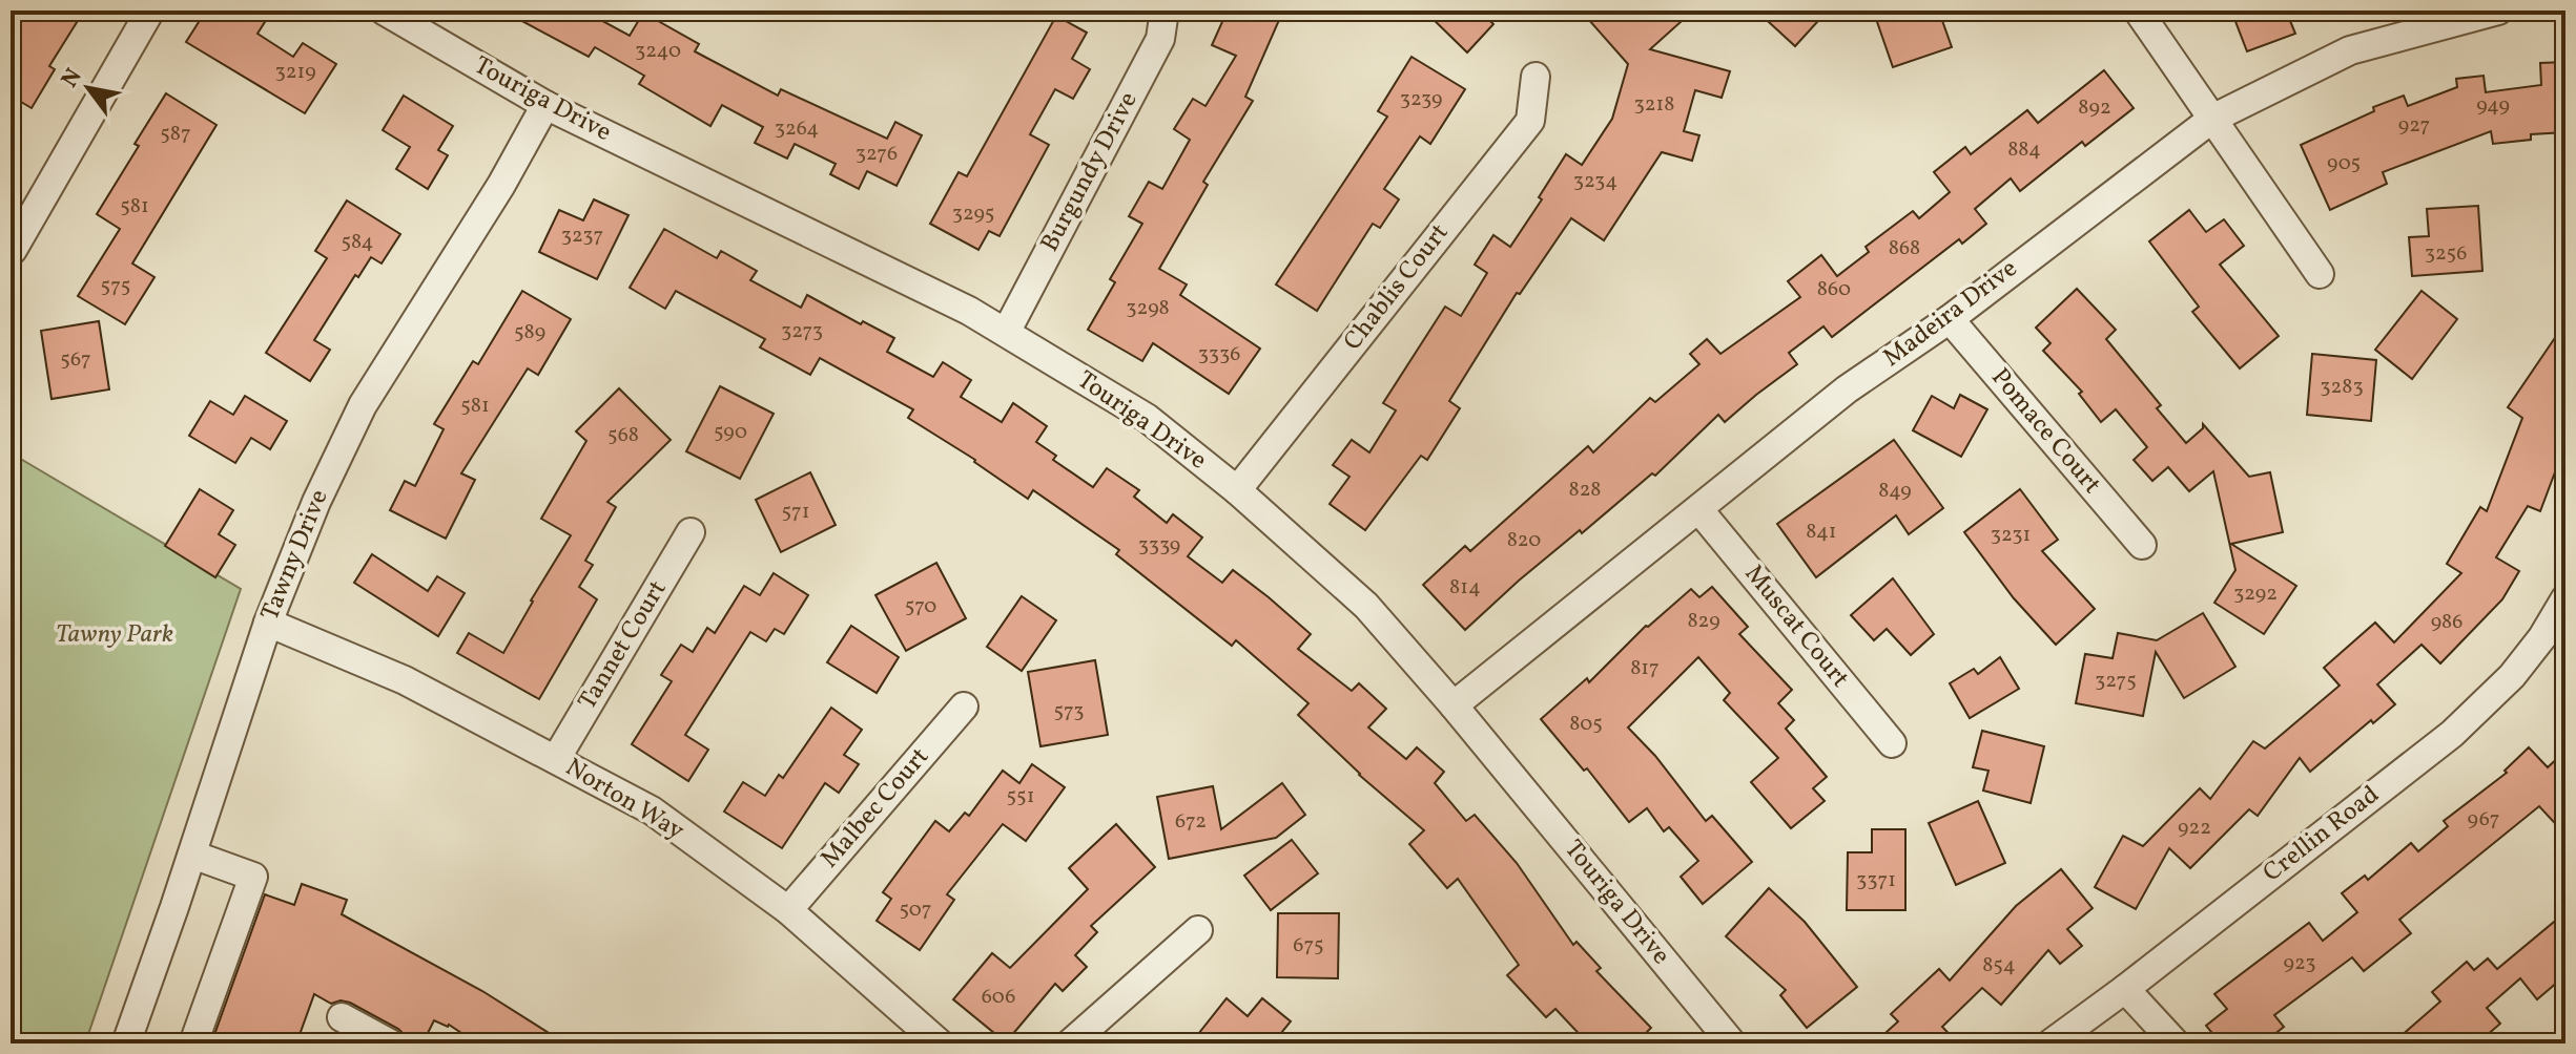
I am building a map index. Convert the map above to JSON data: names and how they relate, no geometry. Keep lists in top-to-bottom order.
{
  "streets": {
    "street": [
      "Touriga Drive",
      "Burgundy Drive",
      "Chablis Court",
      "Madeira Drive",
      "Pomace Court",
      "Tawny Drive",
      "Muscat Court",
      "Tannet Court",
      "Norton Way",
      "Malbec Court",
      "Crellin Road"
    ]
  },
  "crossings": [
    ["Touriga Drive", "Burgundy Drive"],
    ["Touriga Drive", "Chablis Court"],
    ["Touriga Drive", "Madeira Drive"],
    ["Touriga Drive", "Tawny Drive"],
    ["Madeira Drive", "Pomace Court"],
    ["Madeira Drive", "Muscat Court"],
    ["Tawny Drive", "Norton Way"],
    ["Tannet Court", "Norton Way"],
    ["Norton Way", "Malbec Court"]
  ],
  "parks": ["Tawny Park"],
  "house_numbers": [
    "3240",
    "3219",
    "3239",
    "3218",
    "949",
    "892",
    "927",
    "3264",
    "587",
    "884",
    "3276",
    "905",
    "3234",
    "581",
    "3295",
    "3237",
    "584",
    "868",
    "3256",
    "575",
    "860",
    "3298",
    "3273",
    "589",
    "3336",
    "567",
    "3283",
    "581",
    "590",
    "568",
    "828",
    "849",
    "571",
    "841",
    "3231",
    "820",
    "3339",
    "814",
    "3292",
    "570",
    "829",
    "986",
    "817",
    "3275",
    "573",
    "805",
    "551",
    "967",
    "672",
    "922",
    "3371",
    "507",
    "675",
    "923",
    "854",
    "606"
  ],
  "north": "top left"
}
